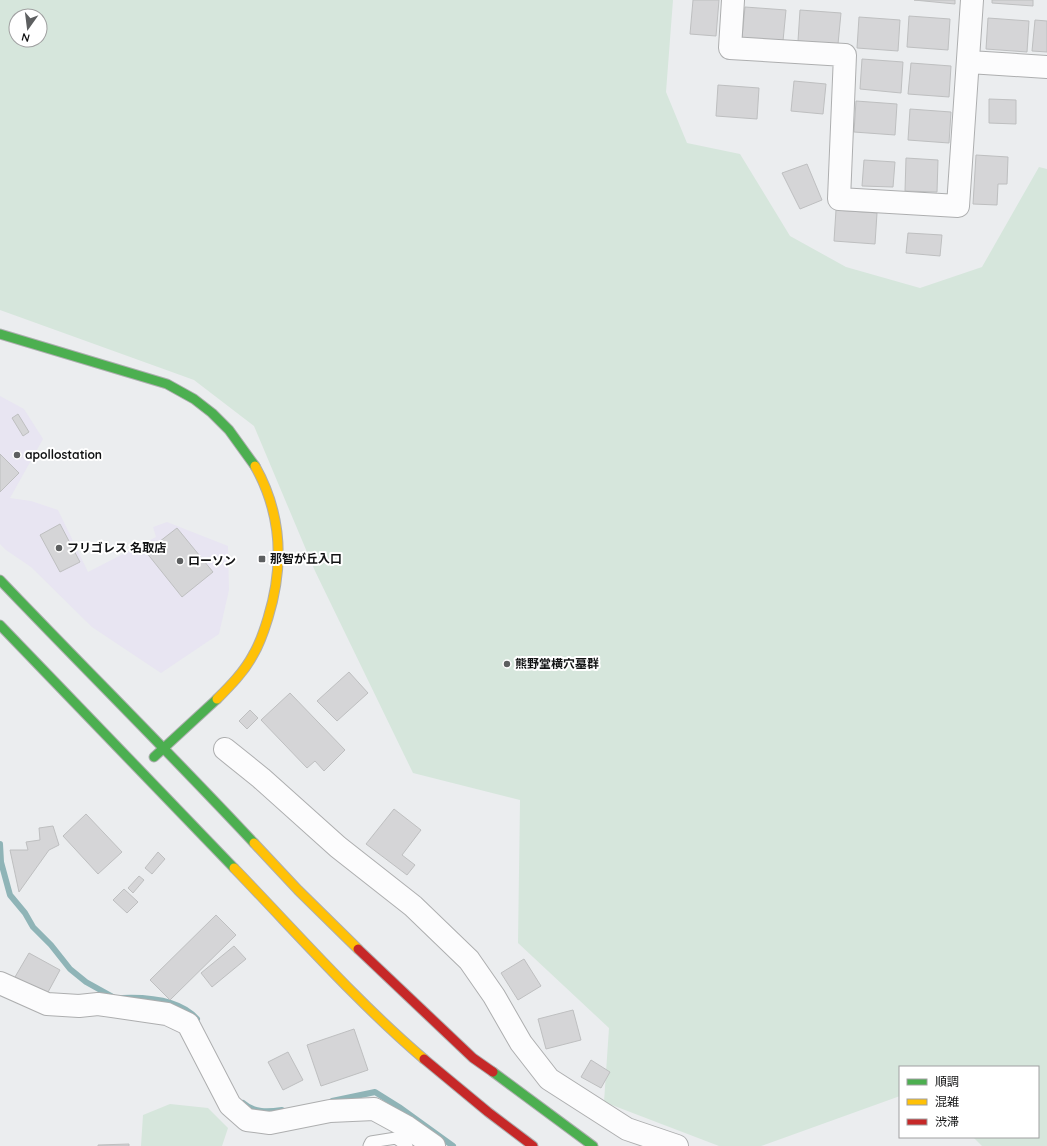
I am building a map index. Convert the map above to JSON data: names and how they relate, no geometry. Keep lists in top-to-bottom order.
{
  "places": {
    "other": [
      "apollostation",
      "フリゴレス 名取店",
      "ローソン",
      "熊野堂横穴墓群"
    ],
    "transit": ["那智が丘入口"]
  },
  "legend": ["順調", "混雑", "渋滞"],
  "north": "bottom"
}
